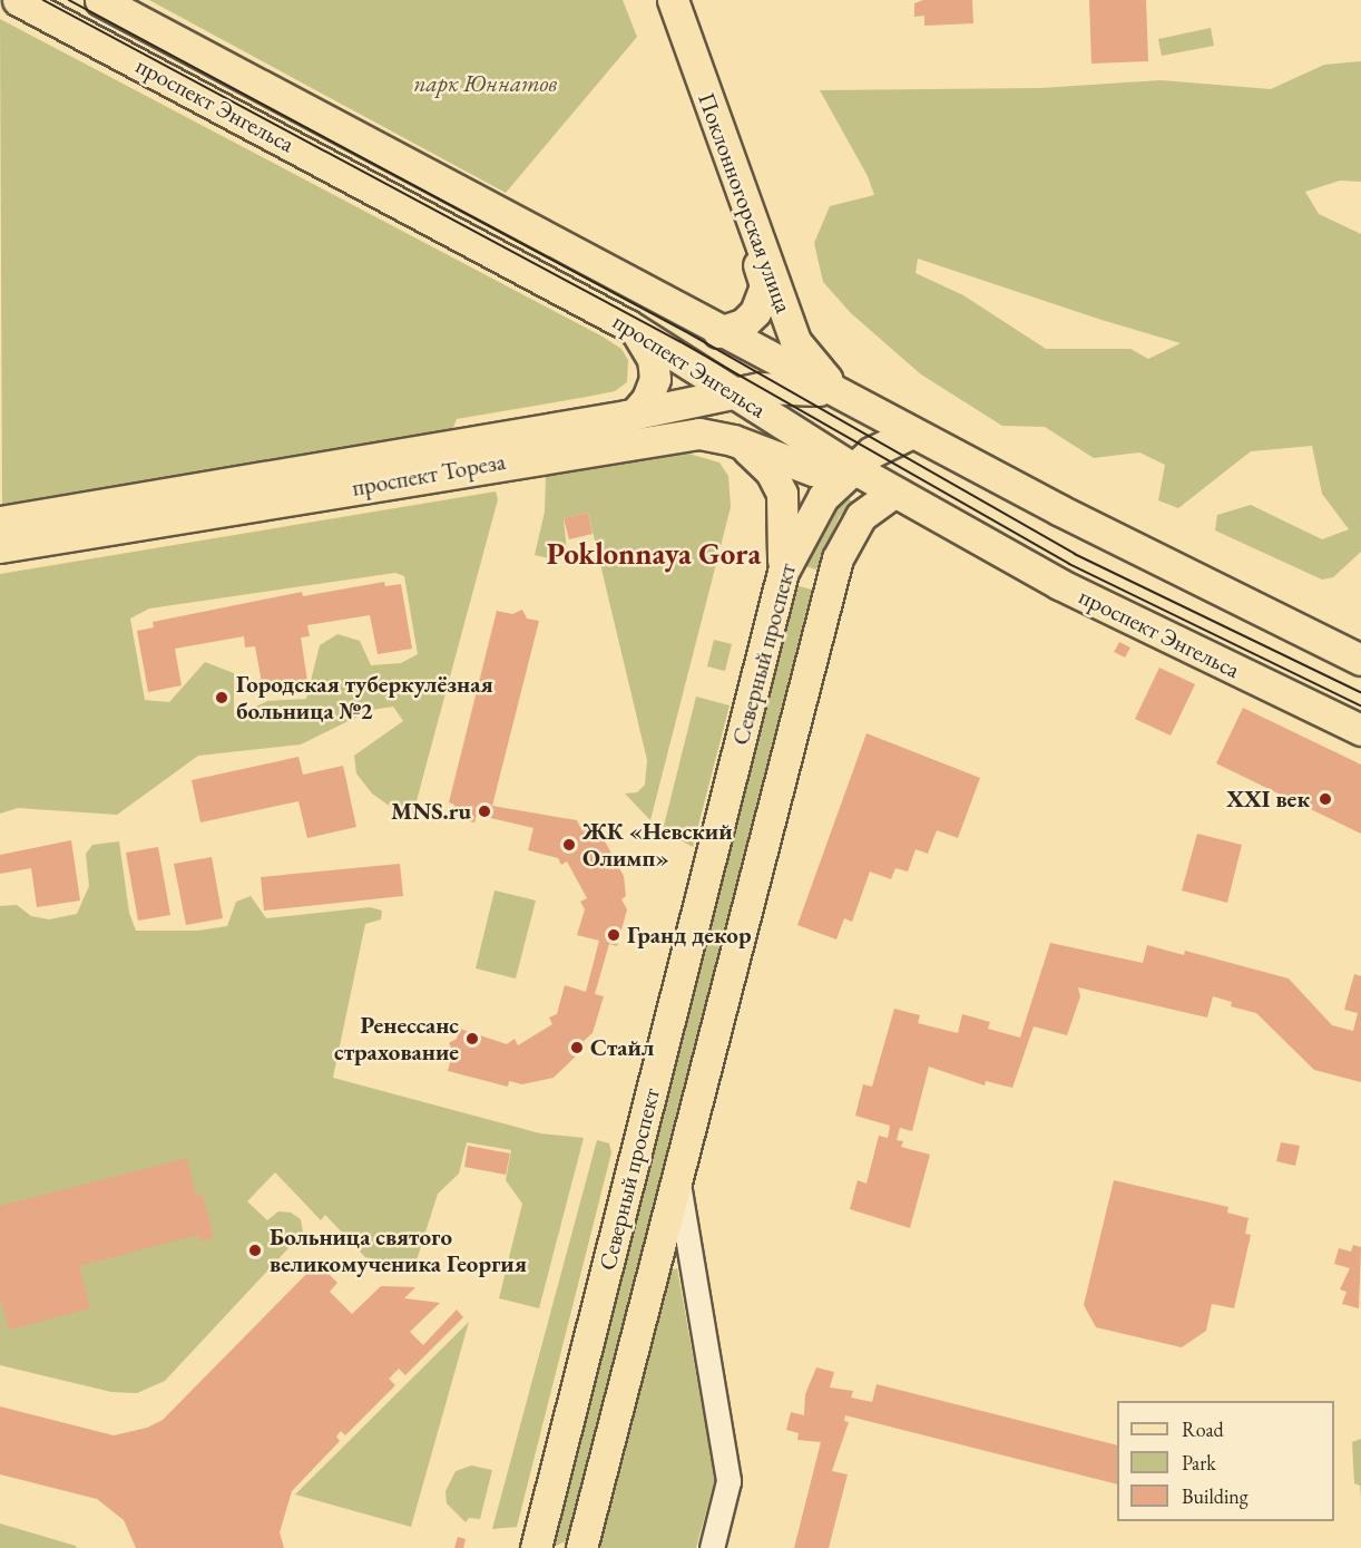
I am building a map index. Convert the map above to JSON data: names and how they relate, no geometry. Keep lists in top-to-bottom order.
{
  "streets": {
    "main road": [
      "проспект Энгельса",
      "Поклонногорская улица",
      "проспект Тореза",
      "Северный проспект"
    ]
  },
  "crossings": [
    ["проспект Энгельса", "Поклонногорская улица"],
    ["проспект Энгельса", "проспект Тореза"],
    ["проспект Энгельса", "Северный проспект"],
    ["Поклонногорская улица", "проспект Тореза"],
    ["проспект Тореза", "Северный проспект"]
  ],
  "districts": ["Poklonnaya Gora"],
  "parks": ["парк Юннатов"],
  "places": [
    "Городская туберкулёзная больница №2",
    "XXI век",
    "MNS.ru",
    "ЖК «Невский Олимп»",
    "Гранд декор",
    "Ренессанс страхование",
    "Стайл",
    "Больница святого великомученика Георгия"
  ],
  "legend": ["Road", "Park", "Building"]
}
